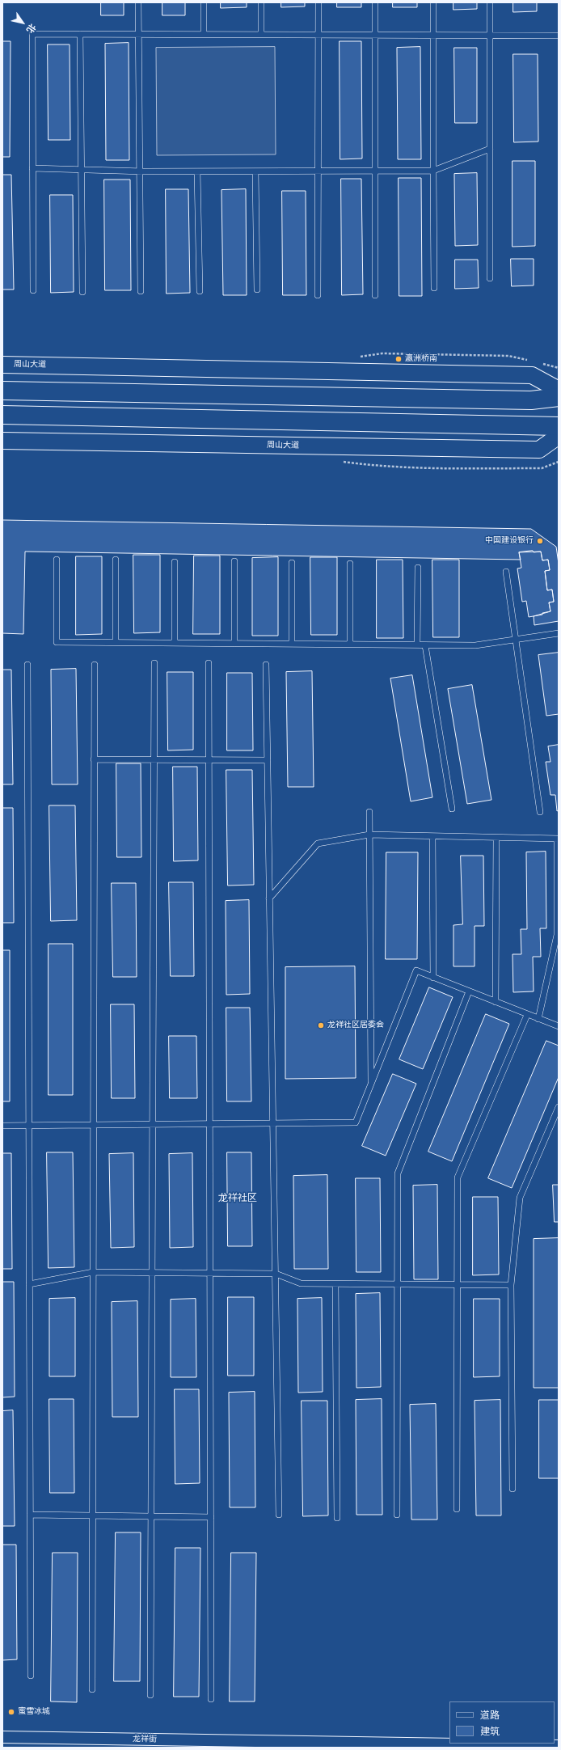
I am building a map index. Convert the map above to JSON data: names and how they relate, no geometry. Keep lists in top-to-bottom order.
{
  "streets": {
    "main road": ["周山大道"],
    "street": ["龙祥街"]
  },
  "districts": ["龙祥社区"],
  "places": [
    "瀛洲桥南",
    "中国建设银行",
    "龙祥社区居委会",
    "蜜雪冰城"
  ],
  "legend": ["道路", "建筑"],
  "north": "bottom right"
}
